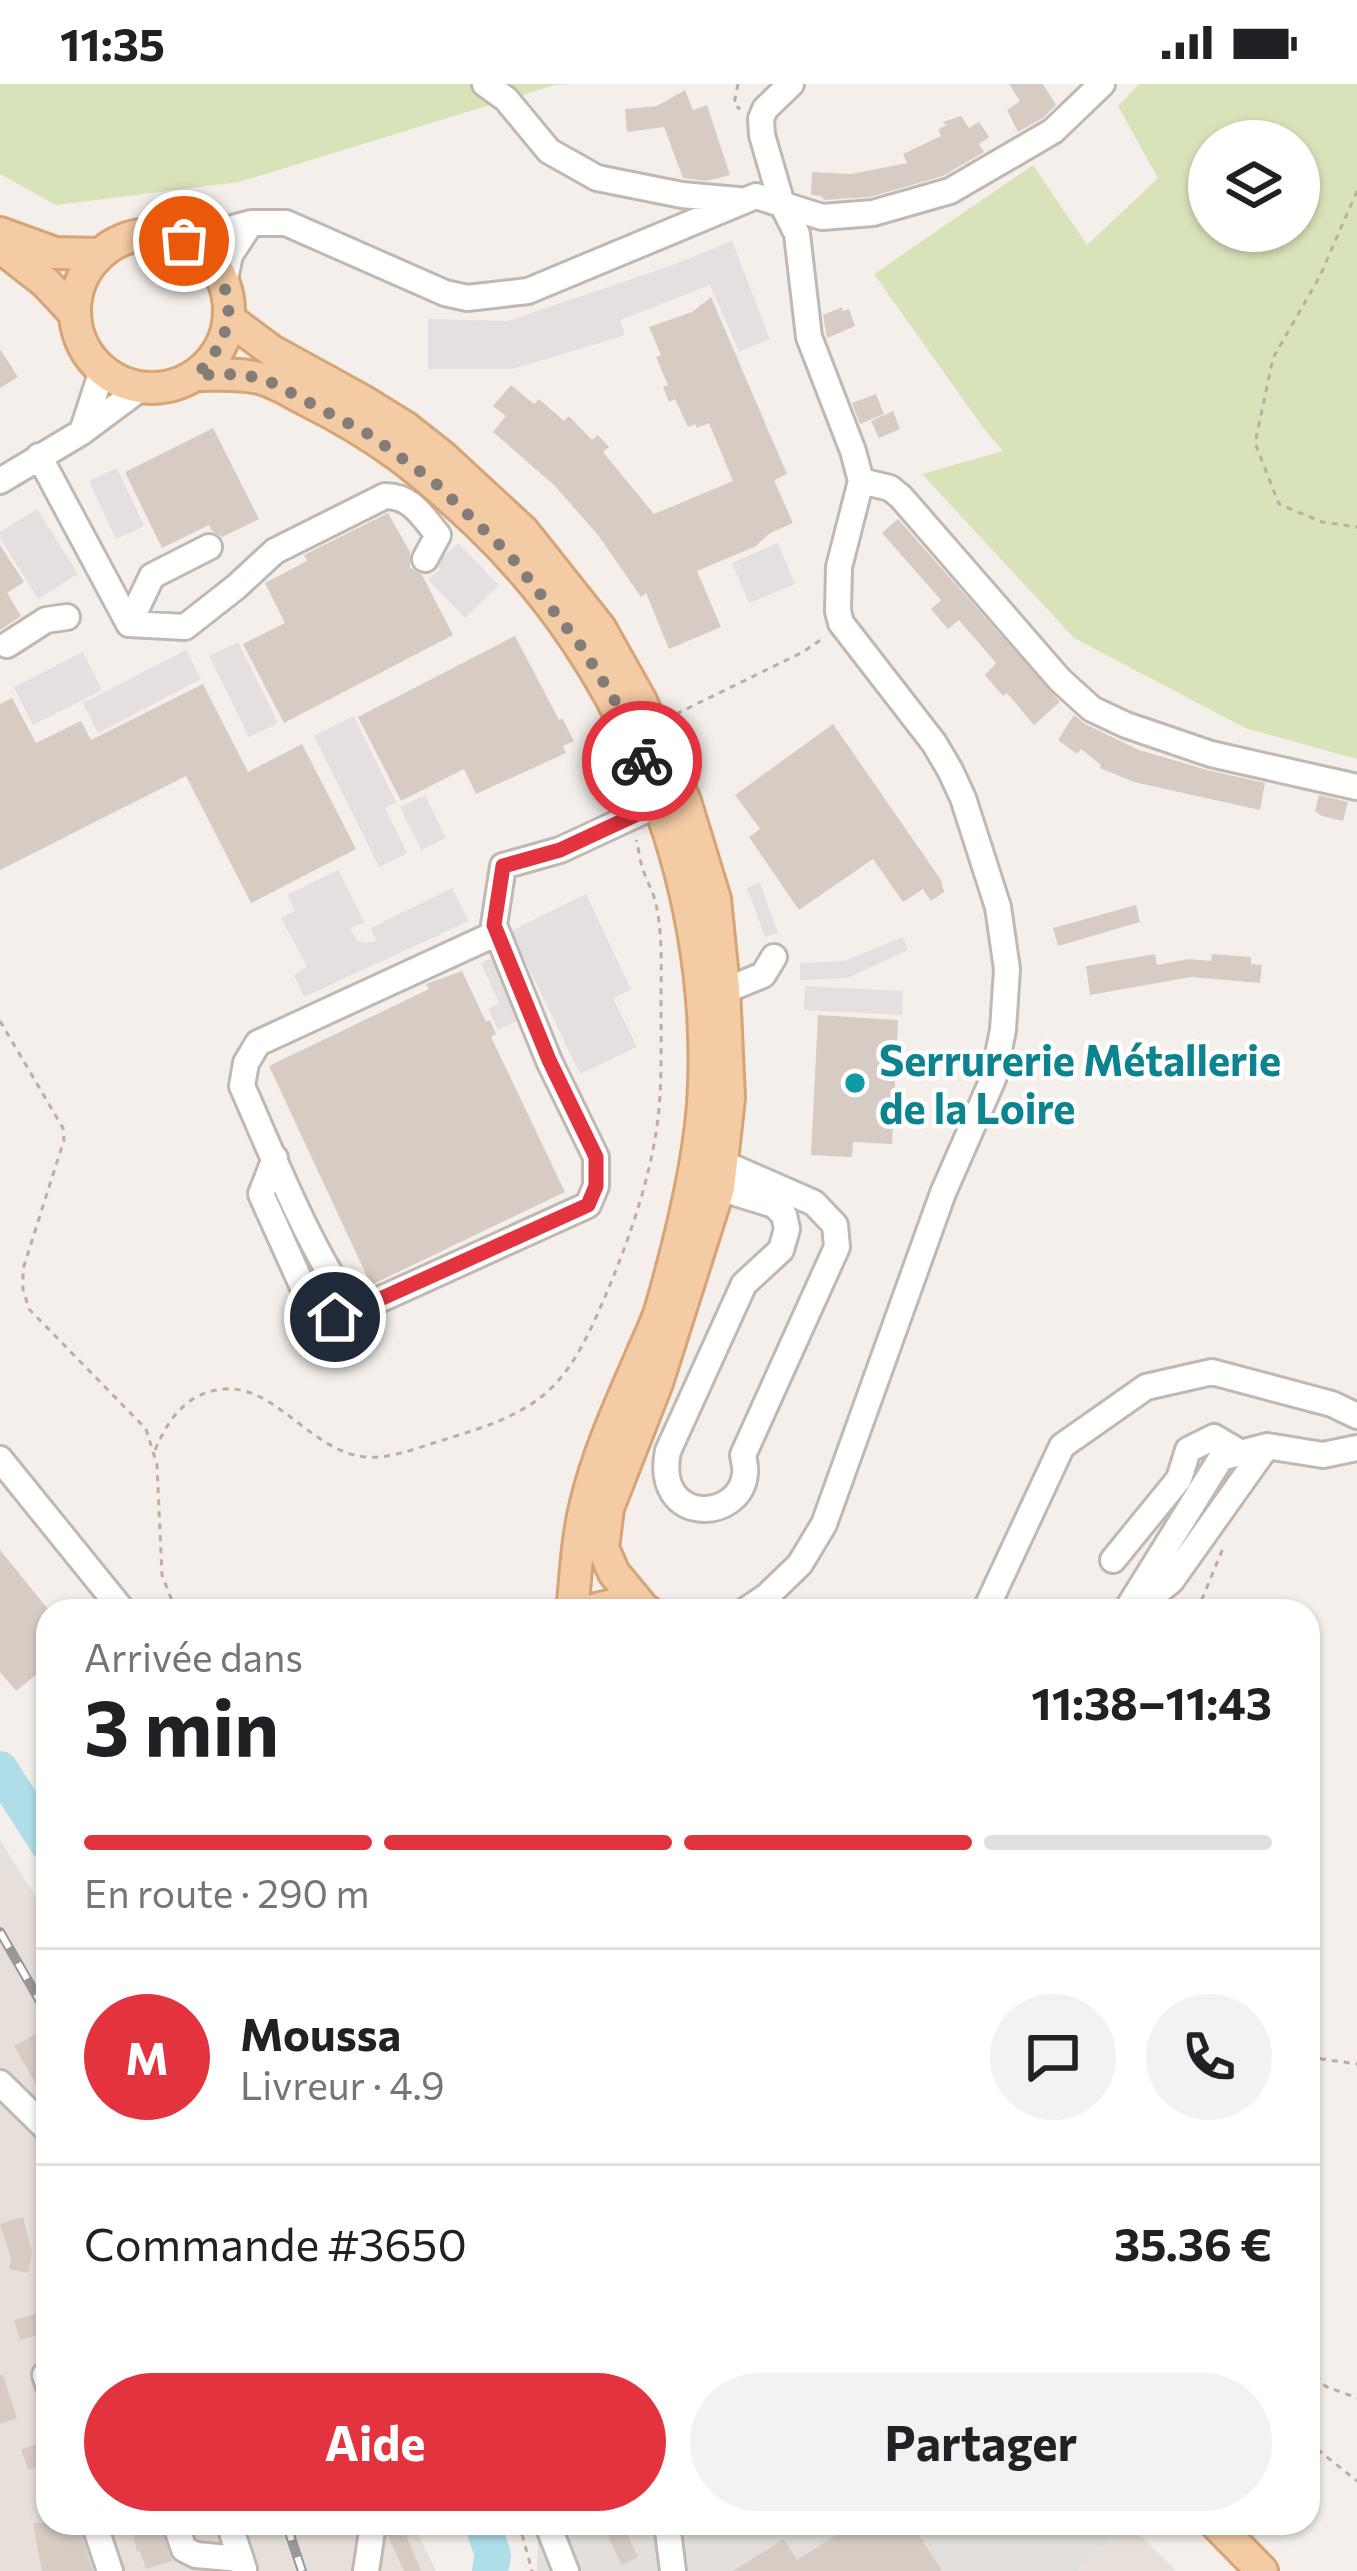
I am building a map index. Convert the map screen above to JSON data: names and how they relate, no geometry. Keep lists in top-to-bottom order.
{
  "places": ["Serrurerie Métallerie de la Loire"],
  "page": {
    "status": "11:35",
    "heading": ["3 min", "Arrivée dans", "11:38–11:43"],
    "panel": [
      "Moussa",
      "Livreur · 4.9",
      "Commande #3650",
      "35.36 €"
    ],
    "bar": "En route · 290 m",
    "round": "M",
    "buttons": ["Aide", "Partager"]
  }
}
